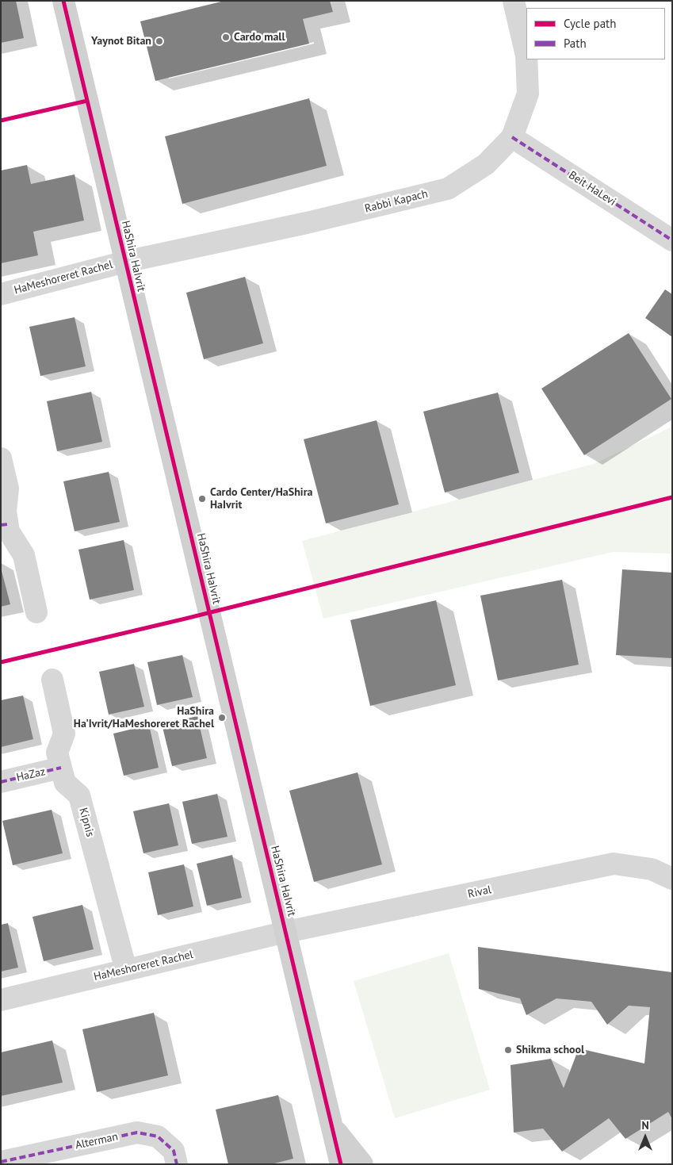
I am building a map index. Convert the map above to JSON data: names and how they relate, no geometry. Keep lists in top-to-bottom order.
{
  "streets": {
    "street": [
      "Beit HaLevi",
      "Rabbi Kapach",
      "HaShira HaIvrit",
      "HaMeshoreret Rachel",
      "HaZaz",
      "Kipnis",
      "Rival",
      "Alterman"
    ]
  },
  "crossings": [
    ["Beit HaLevi", "Rabbi Kapach"],
    ["Rabbi Kapach", "HaShira HaIvrit"],
    ["Rabbi Kapach", "HaMeshoreret Rachel"],
    ["HaShira HaIvrit", "HaMeshoreret Rachel"],
    ["HaShira HaIvrit", "Rival"],
    ["HaMeshoreret Rachel", "Kipnis"],
    ["HaMeshoreret Rachel", "Rival"],
    ["HaZaz", "Kipnis"]
  ],
  "places": [
    "Cardo mall",
    "Yaynot Bitan",
    "Cardo Center/HaShira HaIvrit",
    "HaShira Ha'Ivrit/HaMeshoreret Rachel",
    "Shikma school"
  ],
  "legend": ["Cycle path", "Path"],
  "north": "top"
}
